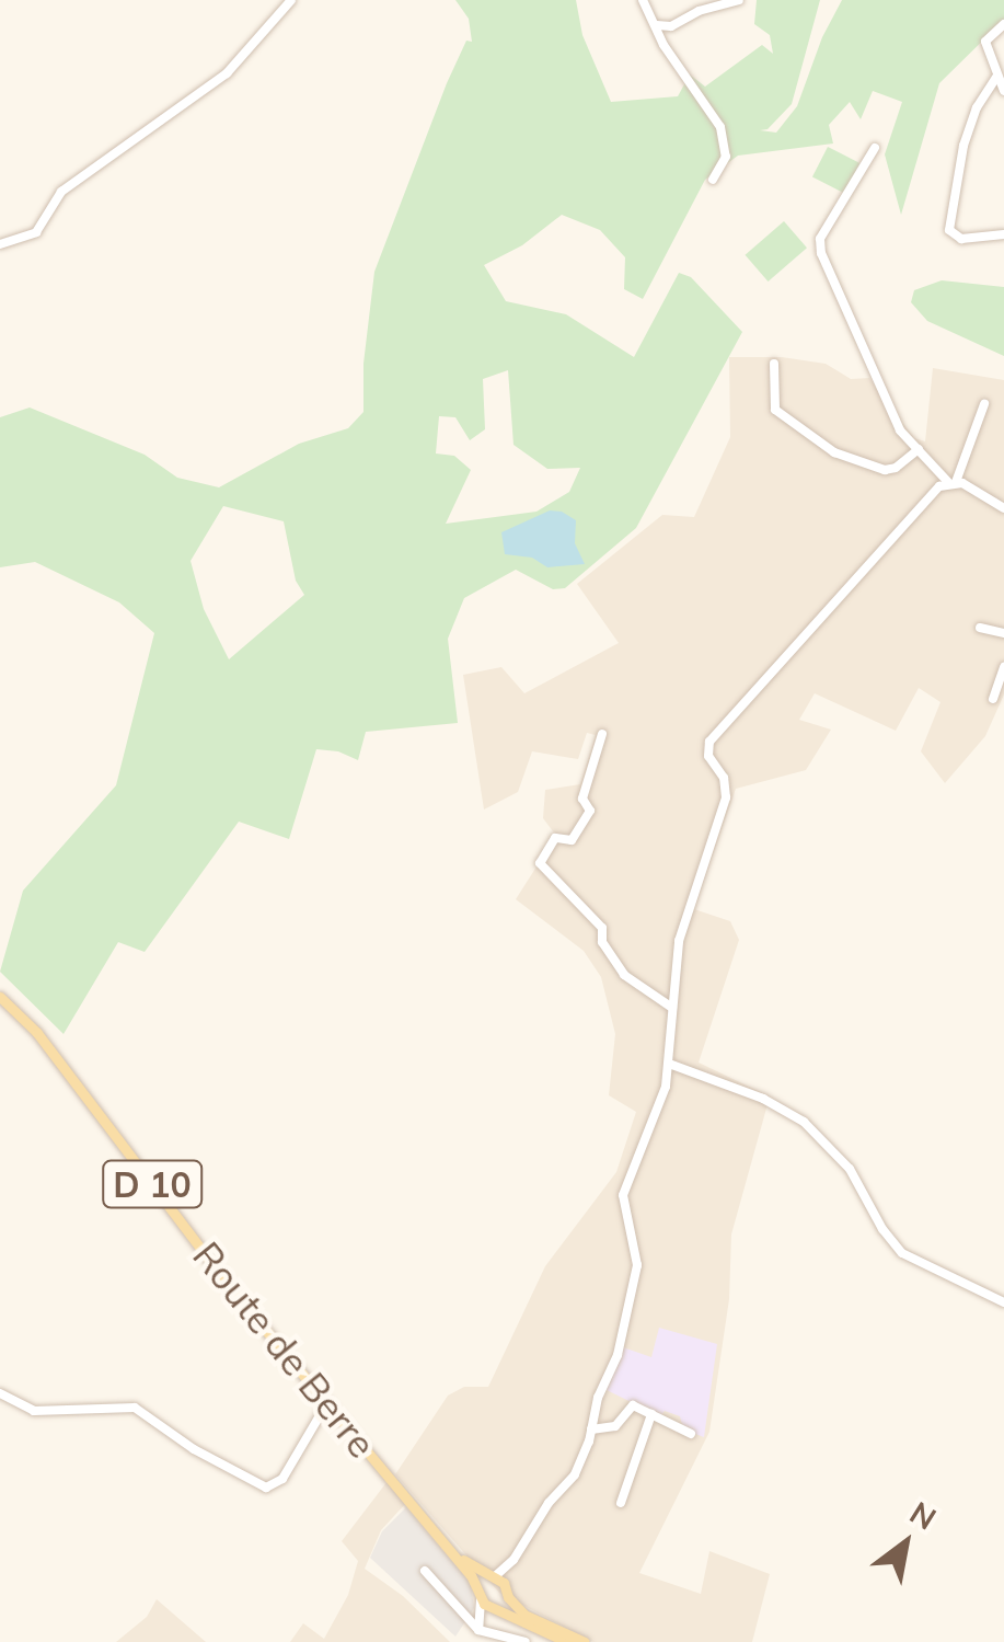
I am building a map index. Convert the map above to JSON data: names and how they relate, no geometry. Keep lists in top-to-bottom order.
{
  "streets": {
    "main road": ["D 10", "Route de Berre"]
  },
  "north": "top right"
}
